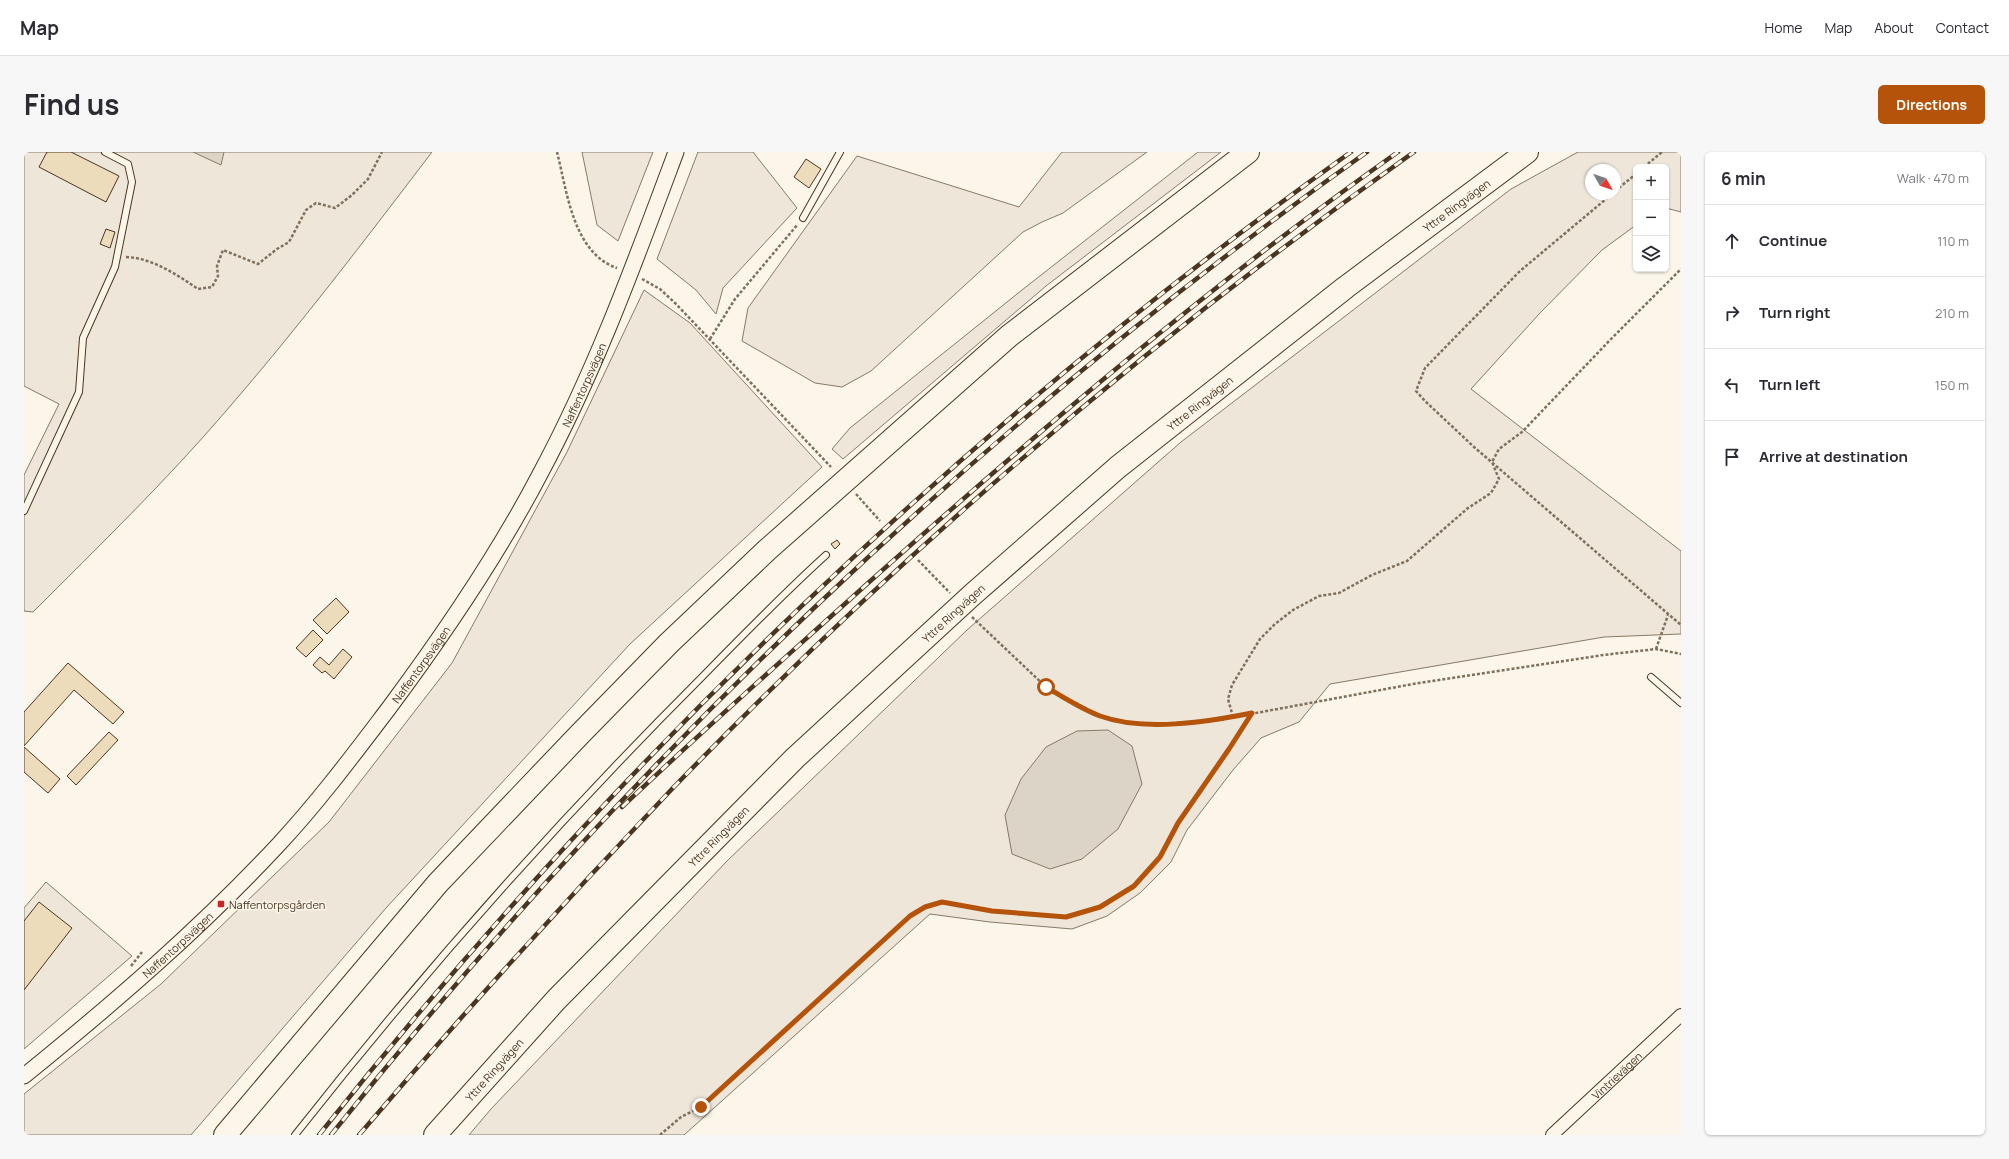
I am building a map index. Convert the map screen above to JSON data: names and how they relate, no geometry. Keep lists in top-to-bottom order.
{
  "streets": {
    "highway": ["Yttre Ringvägen"],
    "street": ["Naffentorpsvägen", "Vintrievägen"]
  },
  "places": {
    "transit": ["Naffentorpsgården"]
  },
  "north": "bottom right",
  "page": {
    "header": "Map",
    "nav": [
      "Home",
      "Map",
      "About",
      "Contact"
    ],
    "title": "Find us",
    "buttons": "Directions",
    "heading": ["6 min", "Walk · 470 m"],
    "map_buttons": ["+", "−"],
    "list": [
      ["Continue", "110 m"],
      ["Turn right", "210 m"],
      ["Turn left", "150 m"],
      "Arrive at destination"
    ]
  }
}
